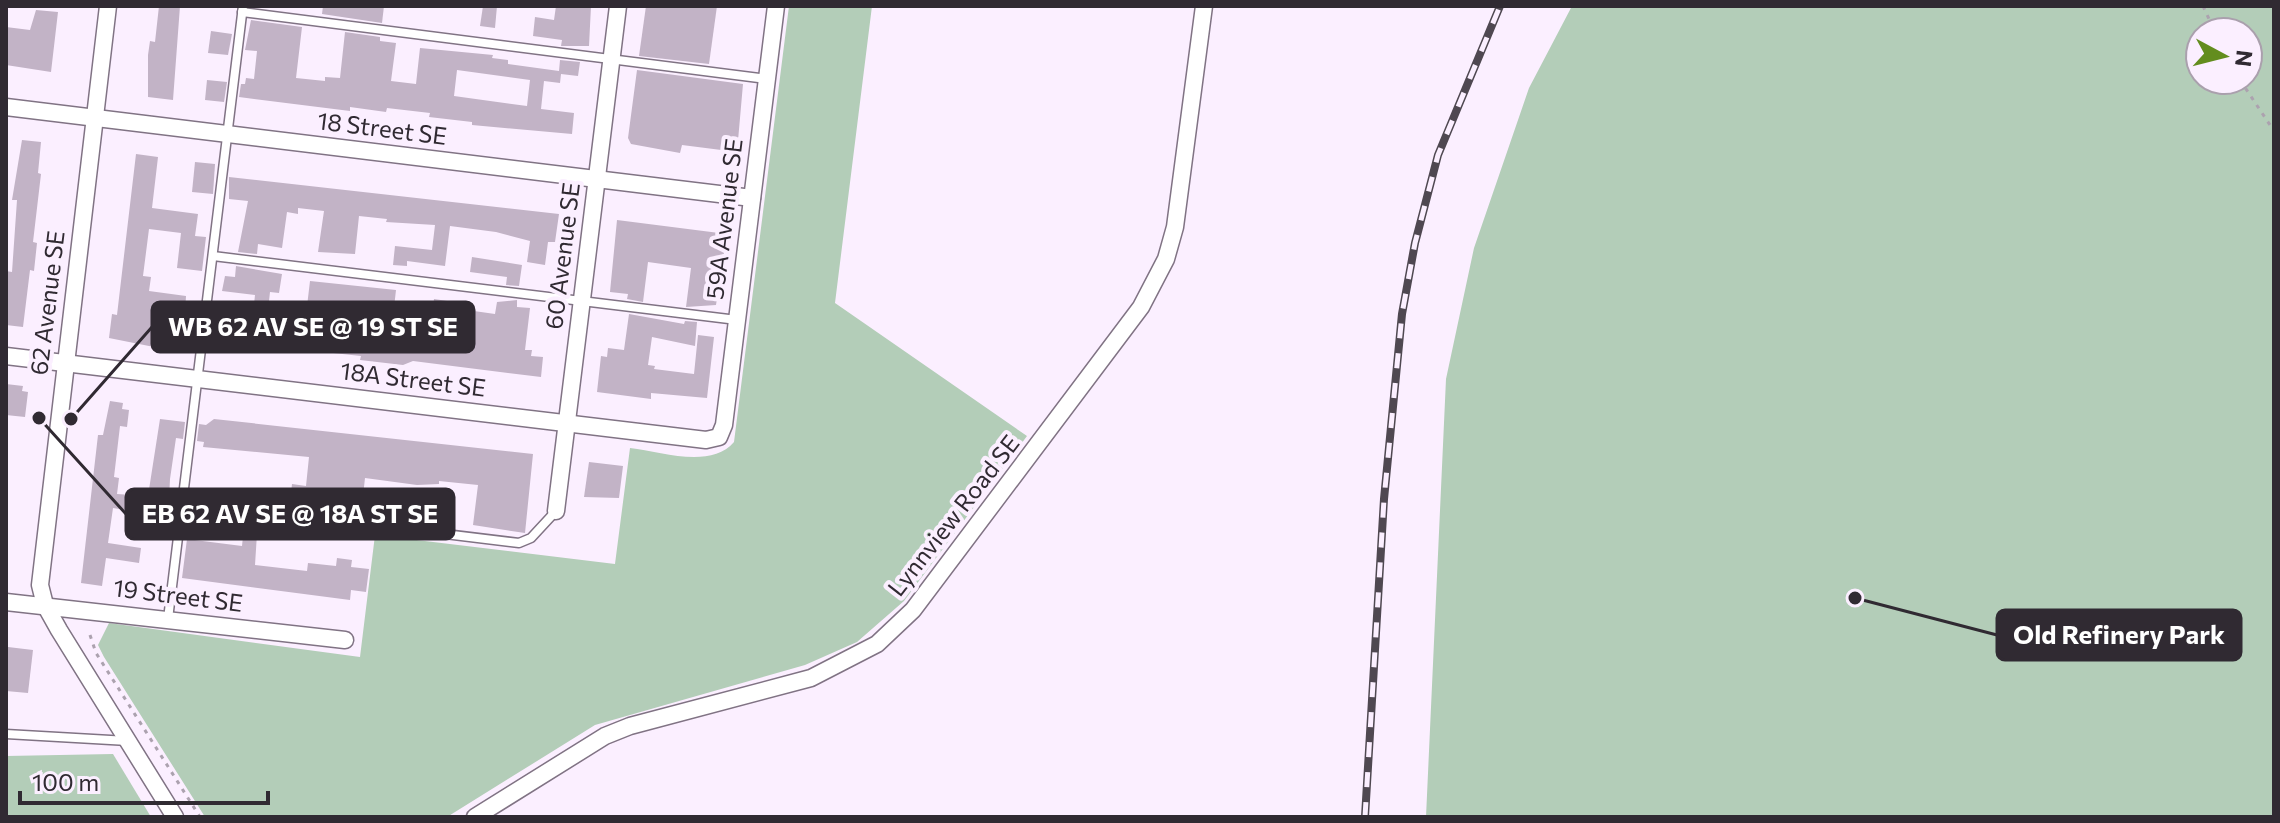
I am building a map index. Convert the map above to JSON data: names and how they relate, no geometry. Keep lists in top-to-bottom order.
{
  "streets": {
    "street": [
      "18 Street SE",
      "59A Avenue SE",
      "60 Avenue SE",
      "62 Avenue SE",
      "18A Street SE",
      "Lynnview Road SE",
      "19 Street SE"
    ]
  },
  "crossings": [
    ["18 Street SE", "59A Avenue SE"],
    ["18 Street SE", "60 Avenue SE"],
    ["18 Street SE", "62 Avenue SE"],
    ["59A Avenue SE", "18A Street SE"],
    ["60 Avenue SE", "18A Street SE"],
    ["62 Avenue SE", "18A Street SE"],
    ["62 Avenue SE", "19 Street SE"]
  ],
  "places": ["EB 62 AV SE @ 18A ST SE", "WB 62 AV SE @ 19 ST SE", "Old Refinery Park"],
  "scale_bar": "100 m",
  "north": "right"
}
